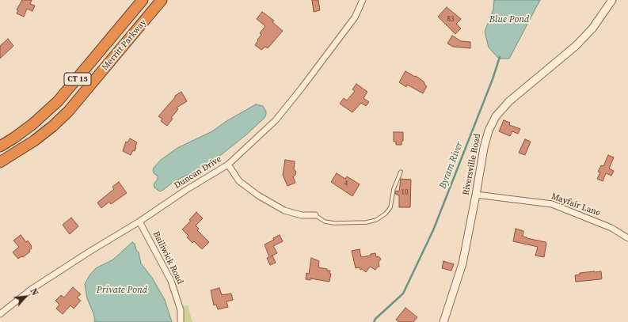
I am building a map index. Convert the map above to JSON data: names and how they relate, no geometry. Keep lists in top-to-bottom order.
{
  "streets": {
    "highway": ["Merritt Parkway", "CT 15"],
    "street": [
      "Riversville Road",
      "Duncan Drive",
      "Mayfair Lane",
      "Bailiwick Road"
    ]
  },
  "crossings": [
    ["Riversville Road", "Mayfair Lane"],
    ["Duncan Drive", "Bailiwick Road"]
  ],
  "water": ["Blue Pond", "Byram River", "Private Pond"],
  "house_numbers": ["83", "4", "10"],
  "north": "top right"
}
